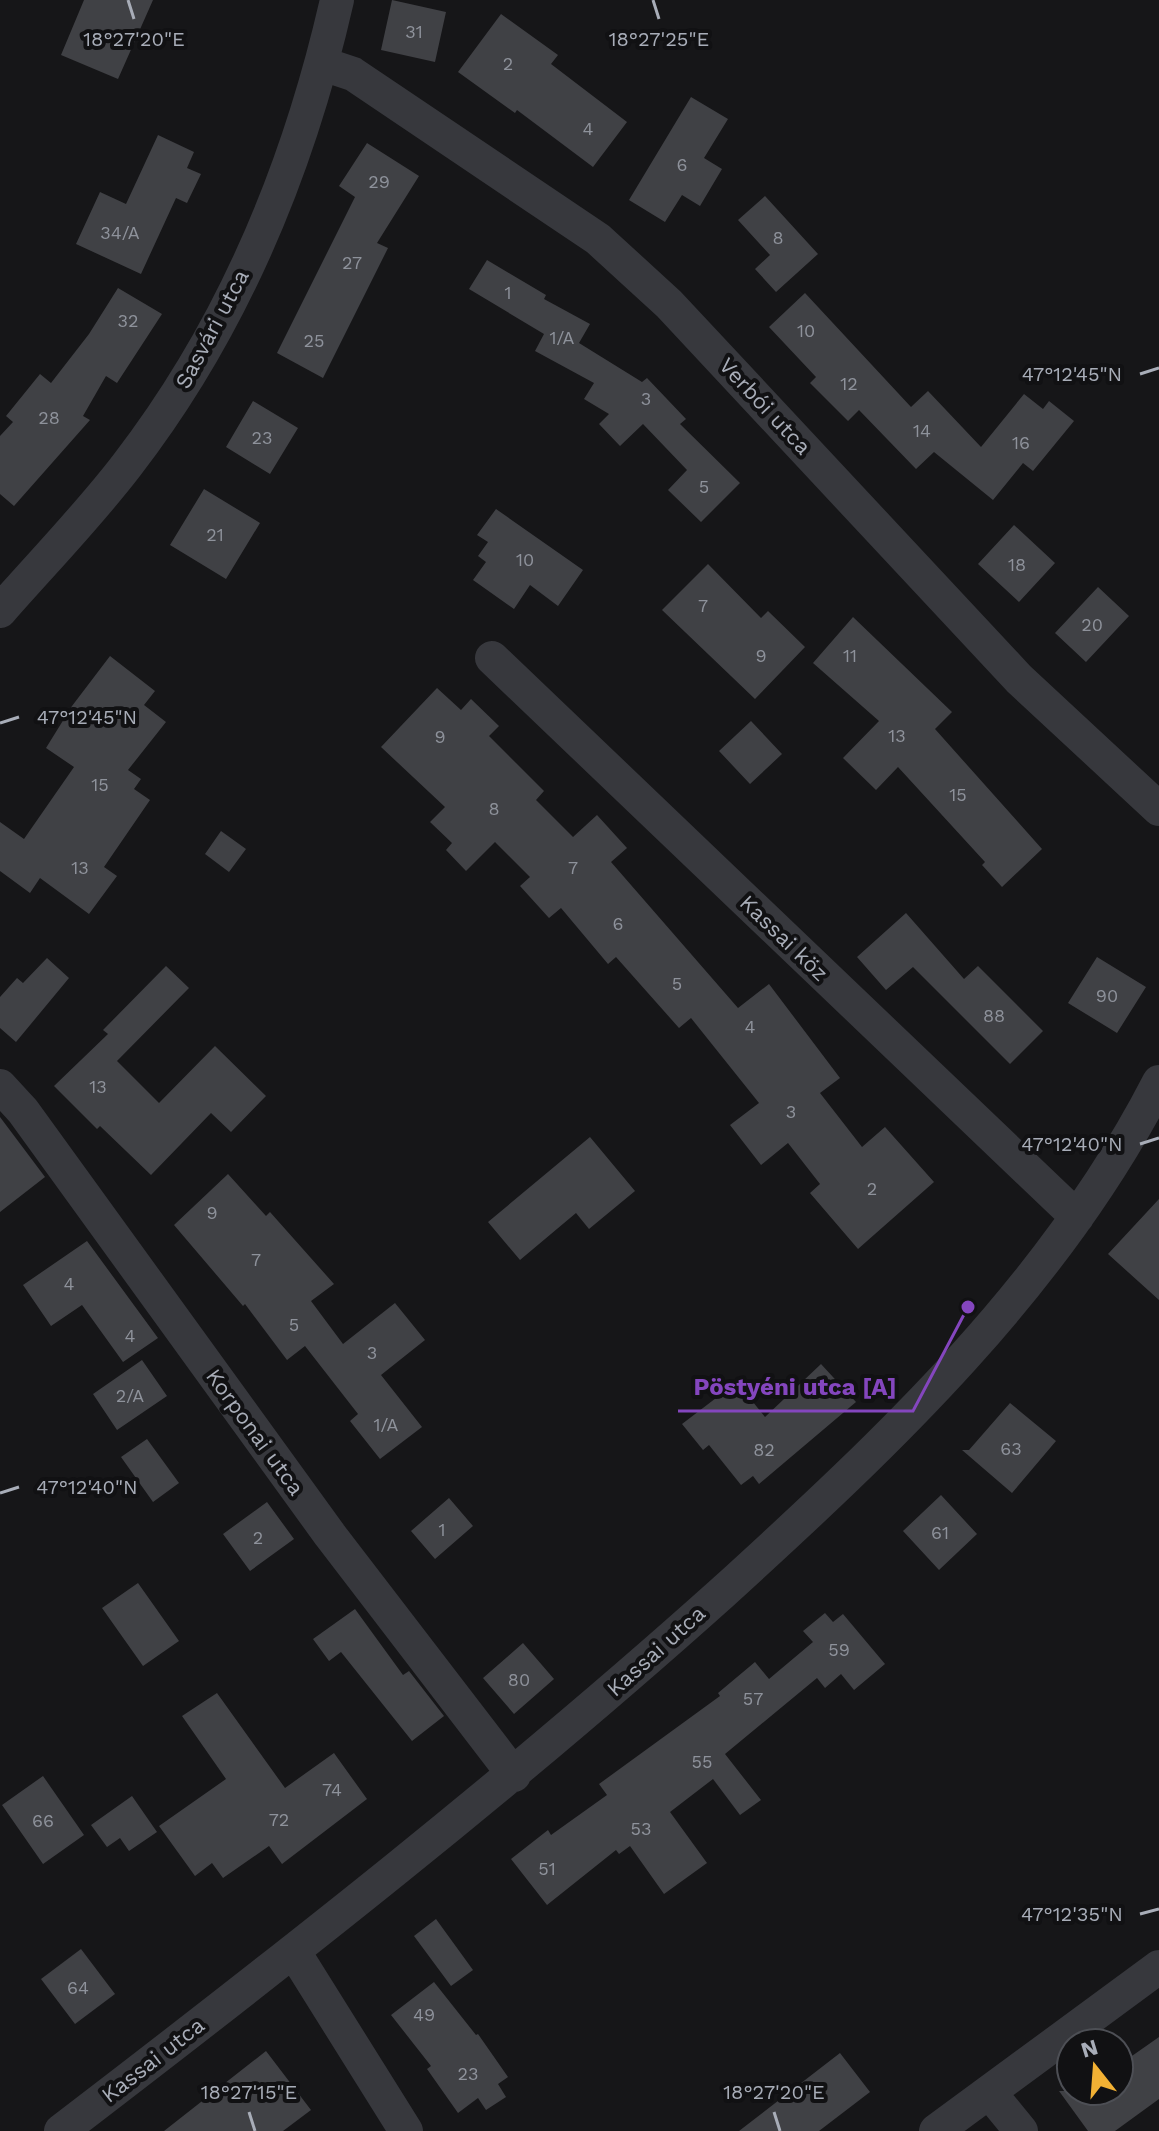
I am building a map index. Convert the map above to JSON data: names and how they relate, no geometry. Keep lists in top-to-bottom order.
{
  "streets": {
    "street": [
      "Sasvári utca",
      "Verbói utca",
      "Kassai köz",
      "Korponai utca",
      "Kassai utca"
    ]
  },
  "crossings": [
    ["Sasvári utca", "Verbói utca"],
    ["Kassai köz", "Kassai utca"],
    ["Korponai utca", "Kassai utca"]
  ],
  "places": ["Pöstyéni utca [A]"],
  "house_numbers": [
    "31",
    "2",
    "4",
    "6",
    "29",
    "34/A",
    "8",
    "27",
    "1",
    "32",
    "10",
    "1/A",
    "25",
    "12",
    "3",
    "28",
    "14",
    "23",
    "16",
    "5",
    "21",
    "10",
    "18",
    "7",
    "20",
    "9",
    "11",
    "13",
    "9",
    "15",
    "15",
    "8",
    "13",
    "7",
    "6",
    "5",
    "90",
    "88",
    "4",
    "13",
    "3",
    "2",
    "9",
    "7",
    "4",
    "5",
    "4",
    "3",
    "2/A",
    "1/A",
    "63",
    "82",
    "1",
    "61",
    "2",
    "59",
    "80",
    "57",
    "55",
    "74",
    "72",
    "66",
    "53",
    "51",
    "64",
    "49",
    "23"
  ],
  "north": "top",
  "coordinates": [
    "18°27'20\"E",
    "18°27'25\"E",
    "47°12'45\"N",
    "47°12'40\"N",
    "47°12'35\"N",
    "18°27'15\"E"
  ]
}
